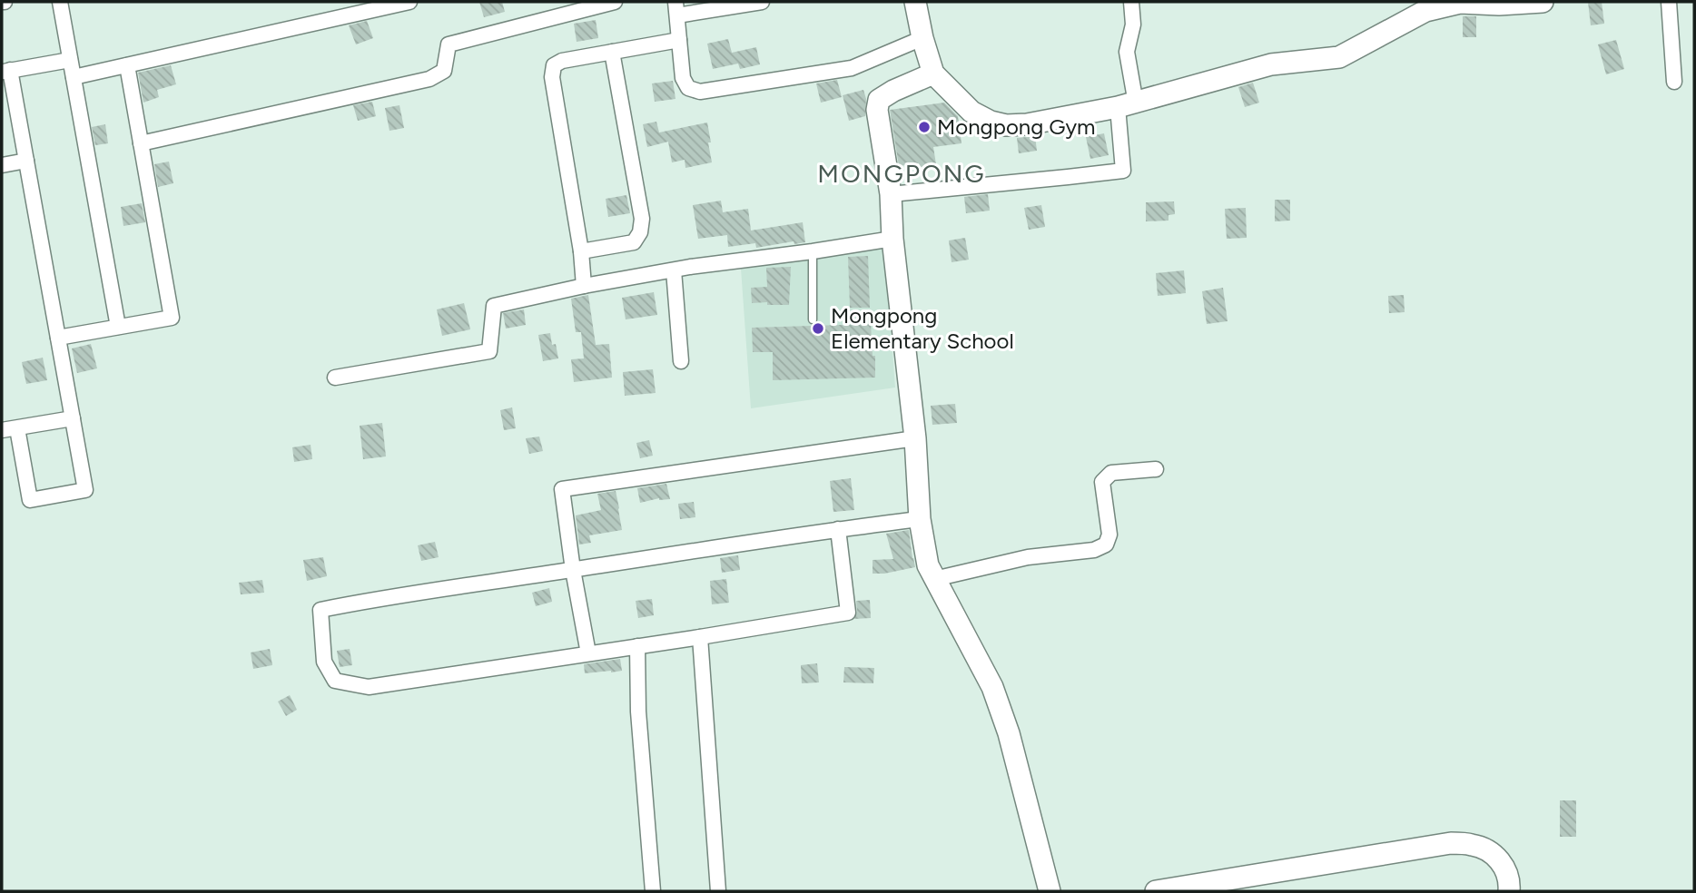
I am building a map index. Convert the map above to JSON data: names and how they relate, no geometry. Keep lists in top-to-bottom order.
{
  "districts": ["MONGPONG"],
  "places": ["Mongpong Gym", "Mongpong Elementary School"]
}
